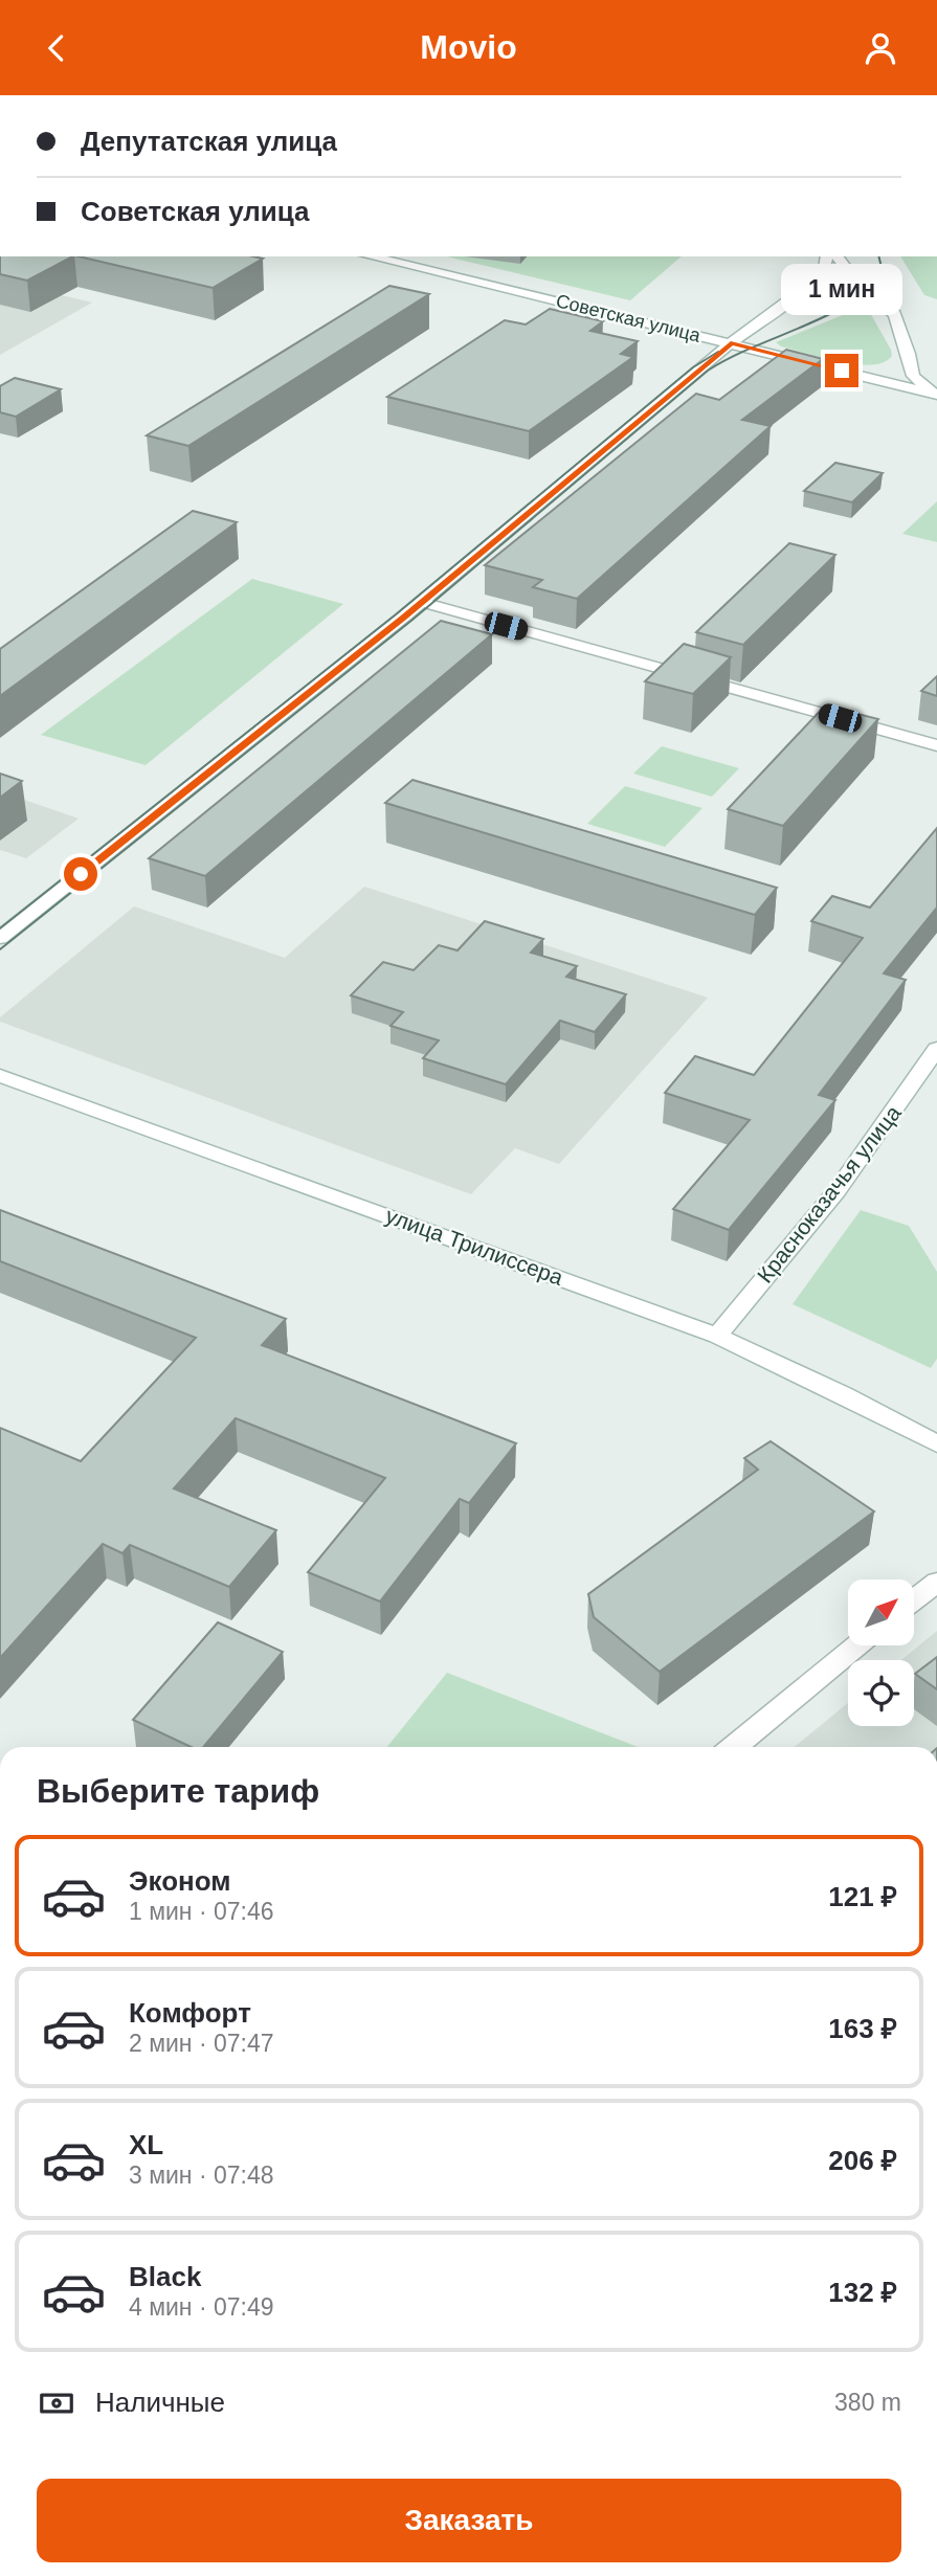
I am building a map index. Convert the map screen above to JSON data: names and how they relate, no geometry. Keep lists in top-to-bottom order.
{
  "streets": {
    "main road": ["Советская улица", "Красноказачья улица", "улица Трилиссера"]
  },
  "crossings": [
    ["Красноказачья улица", "улица Трилиссера"]
  ],
  "north": "top right",
  "page": {
    "header": "Movio",
    "banner": ["Депутатская улица", "Советская улица"],
    "bubble": "1 мин",
    "heading": "Выберите тариф",
    "list": [
      {
        "name": "Эконом",
        "note": "1 мин · 07:46",
        "value": "121 ₽"
      },
      {
        "name": "Комфорт",
        "note": "2 мин · 07:47",
        "value": "163 ₽"
      },
      {
        "name": "XL",
        "note": "3 мин · 07:48",
        "value": "206 ₽"
      },
      {
        "name": "Black",
        "note": "4 мин · 07:49",
        "value": "132 ₽"
      }
    ],
    "pay": ["Наличные", "380 m"],
    "buttons": "Заказать"
  }
}
